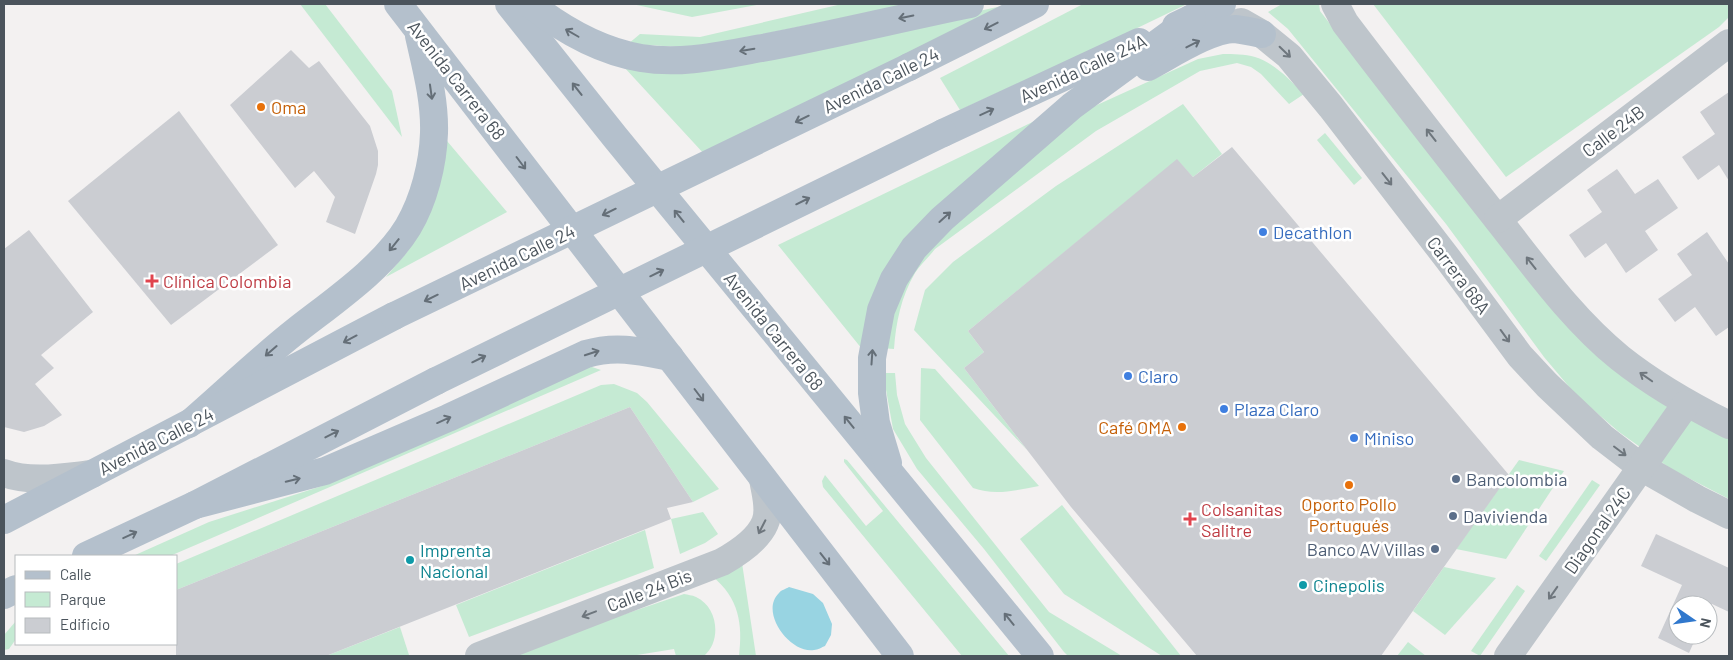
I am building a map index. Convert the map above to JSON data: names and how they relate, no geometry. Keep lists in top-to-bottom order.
{
  "streets": {
    "main road": ["Avenida Calle 24A", "Avenida Carrera 68", "Avenida Calle 24"],
    "street": [
      "Calle 24B",
      "Carrera 68A",
      "Diagonal 24C",
      "Calle 24 Bis"
    ]
  },
  "crossings": [
    ["Avenida Calle 24A", "Carrera 68A"],
    ["Avenida Carrera 68", "Calle 24 Bis"],
    ["Carrera 68A", "Diagonal 24C"]
  ],
  "one_way": ["Diagonal 24C", "Calle 24 Bis"],
  "places": {
    "other": [
      "Oma",
      "Decathlon",
      "Claro",
      "Plaza Claro",
      "Café OMA",
      "Miniso",
      "Bancolombia",
      "Oporto Pollo Portugués",
      "Davivienda",
      "Banco AV Villas",
      "Imprenta Nacional",
      "Cinepolis"
    ],
    "health": ["Clínica Colombia", "Colsanitas Salitre"]
  },
  "legend": ["Calle", "Parque", "Edificio"],
  "north": "right"
}
